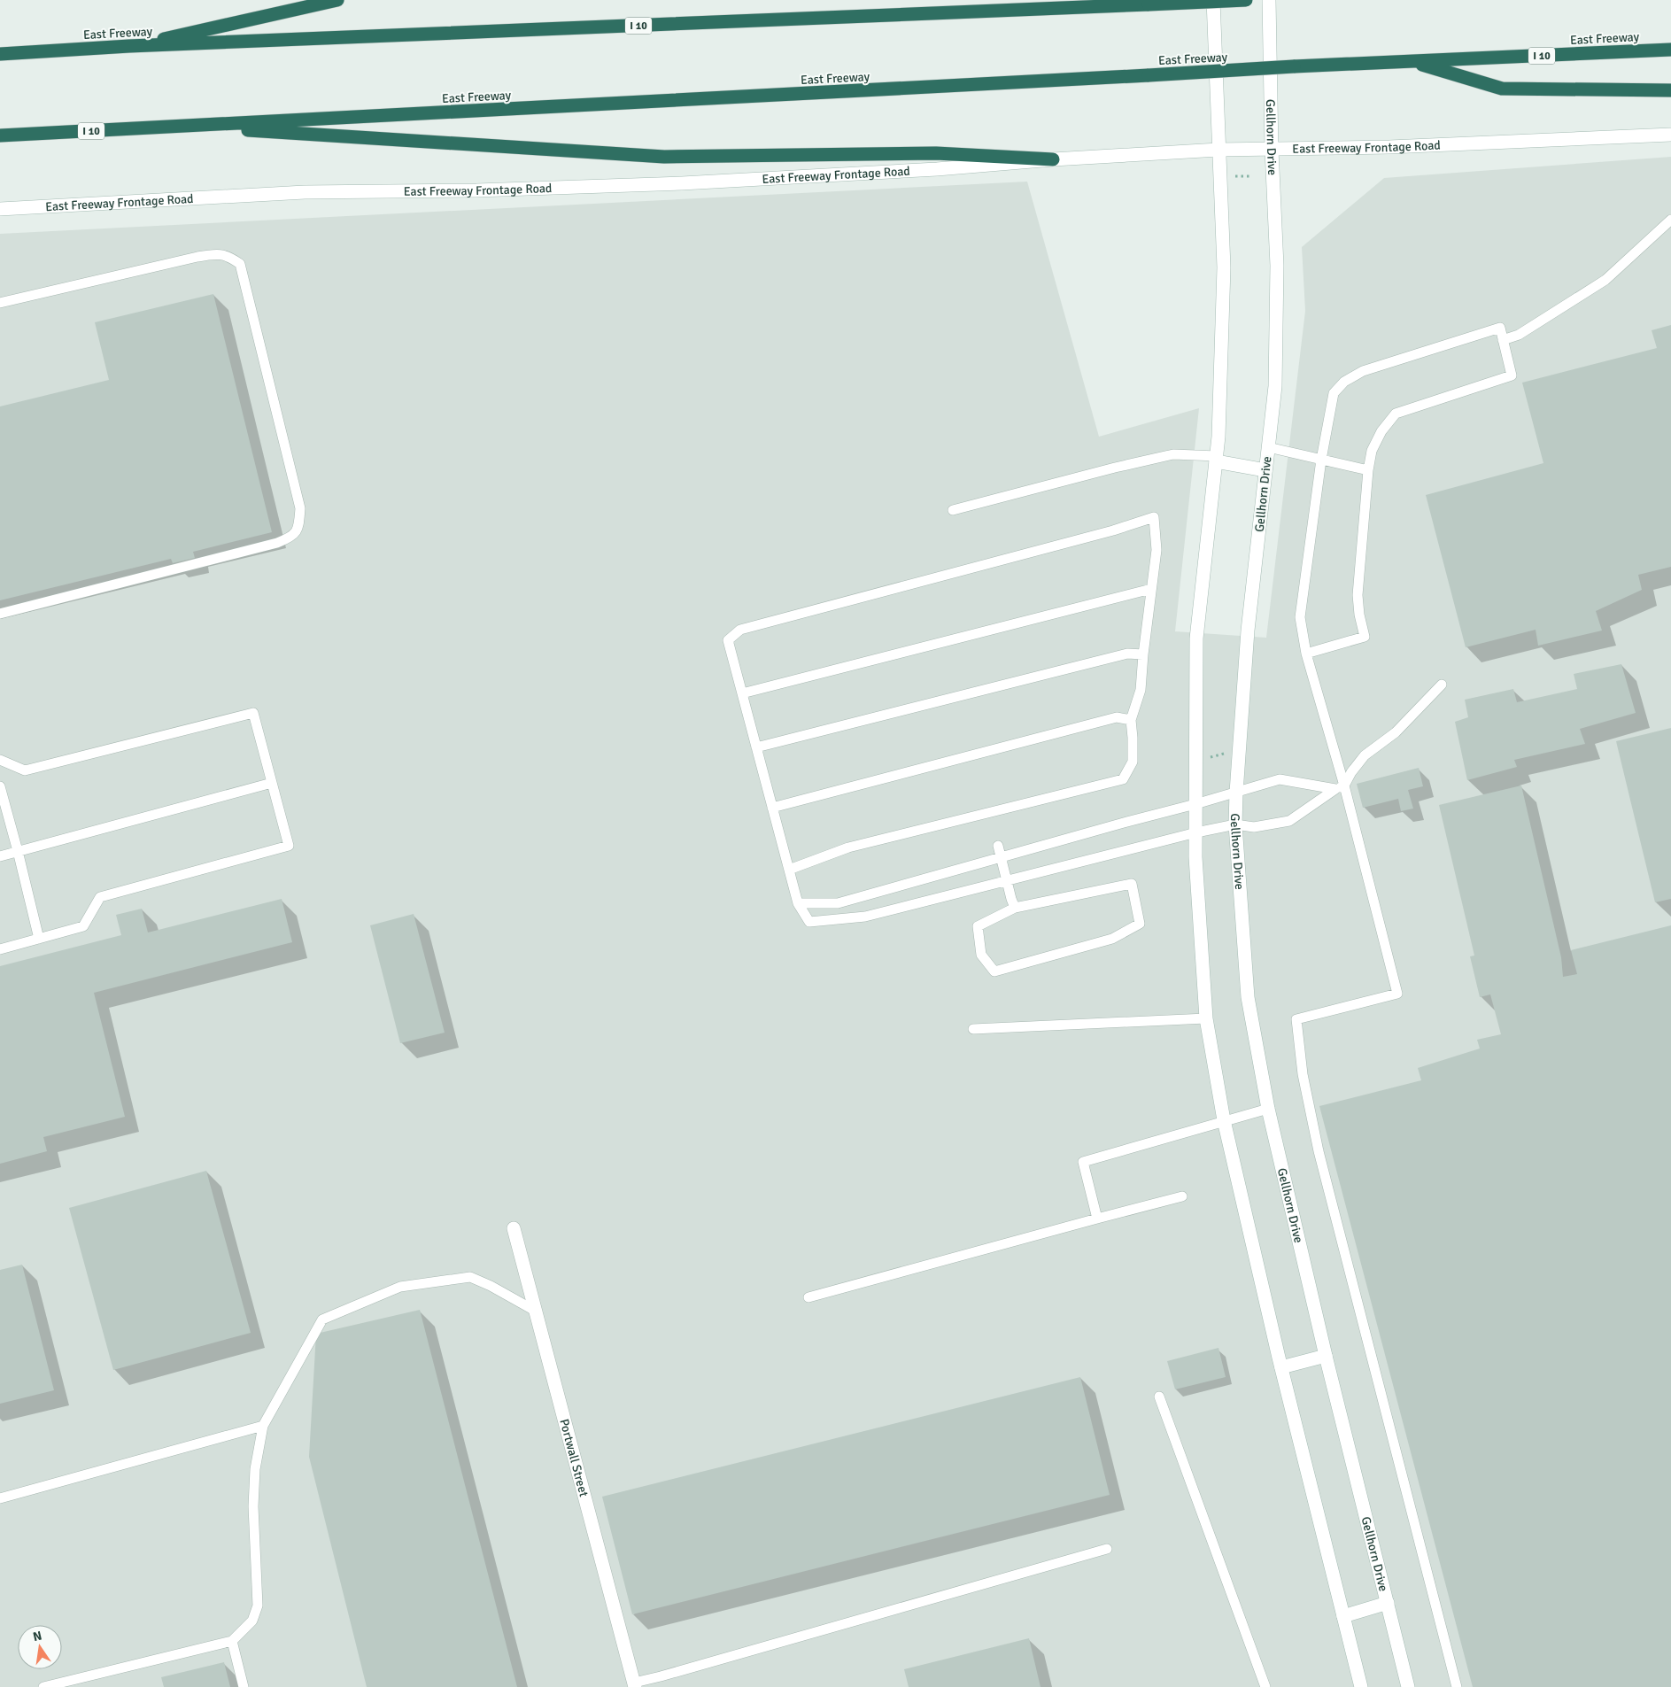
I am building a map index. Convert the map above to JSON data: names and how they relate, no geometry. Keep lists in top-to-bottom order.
{
  "streets": {
    "highway": ["I 10", "East Freeway"],
    "main road": ["Gellhorn Drive", "East Freeway Frontage Road", "Portwall Street"]
  },
  "crossings": [
    ["Gellhorn Drive", "East Freeway Frontage Road"]
  ],
  "north": "top"
}
